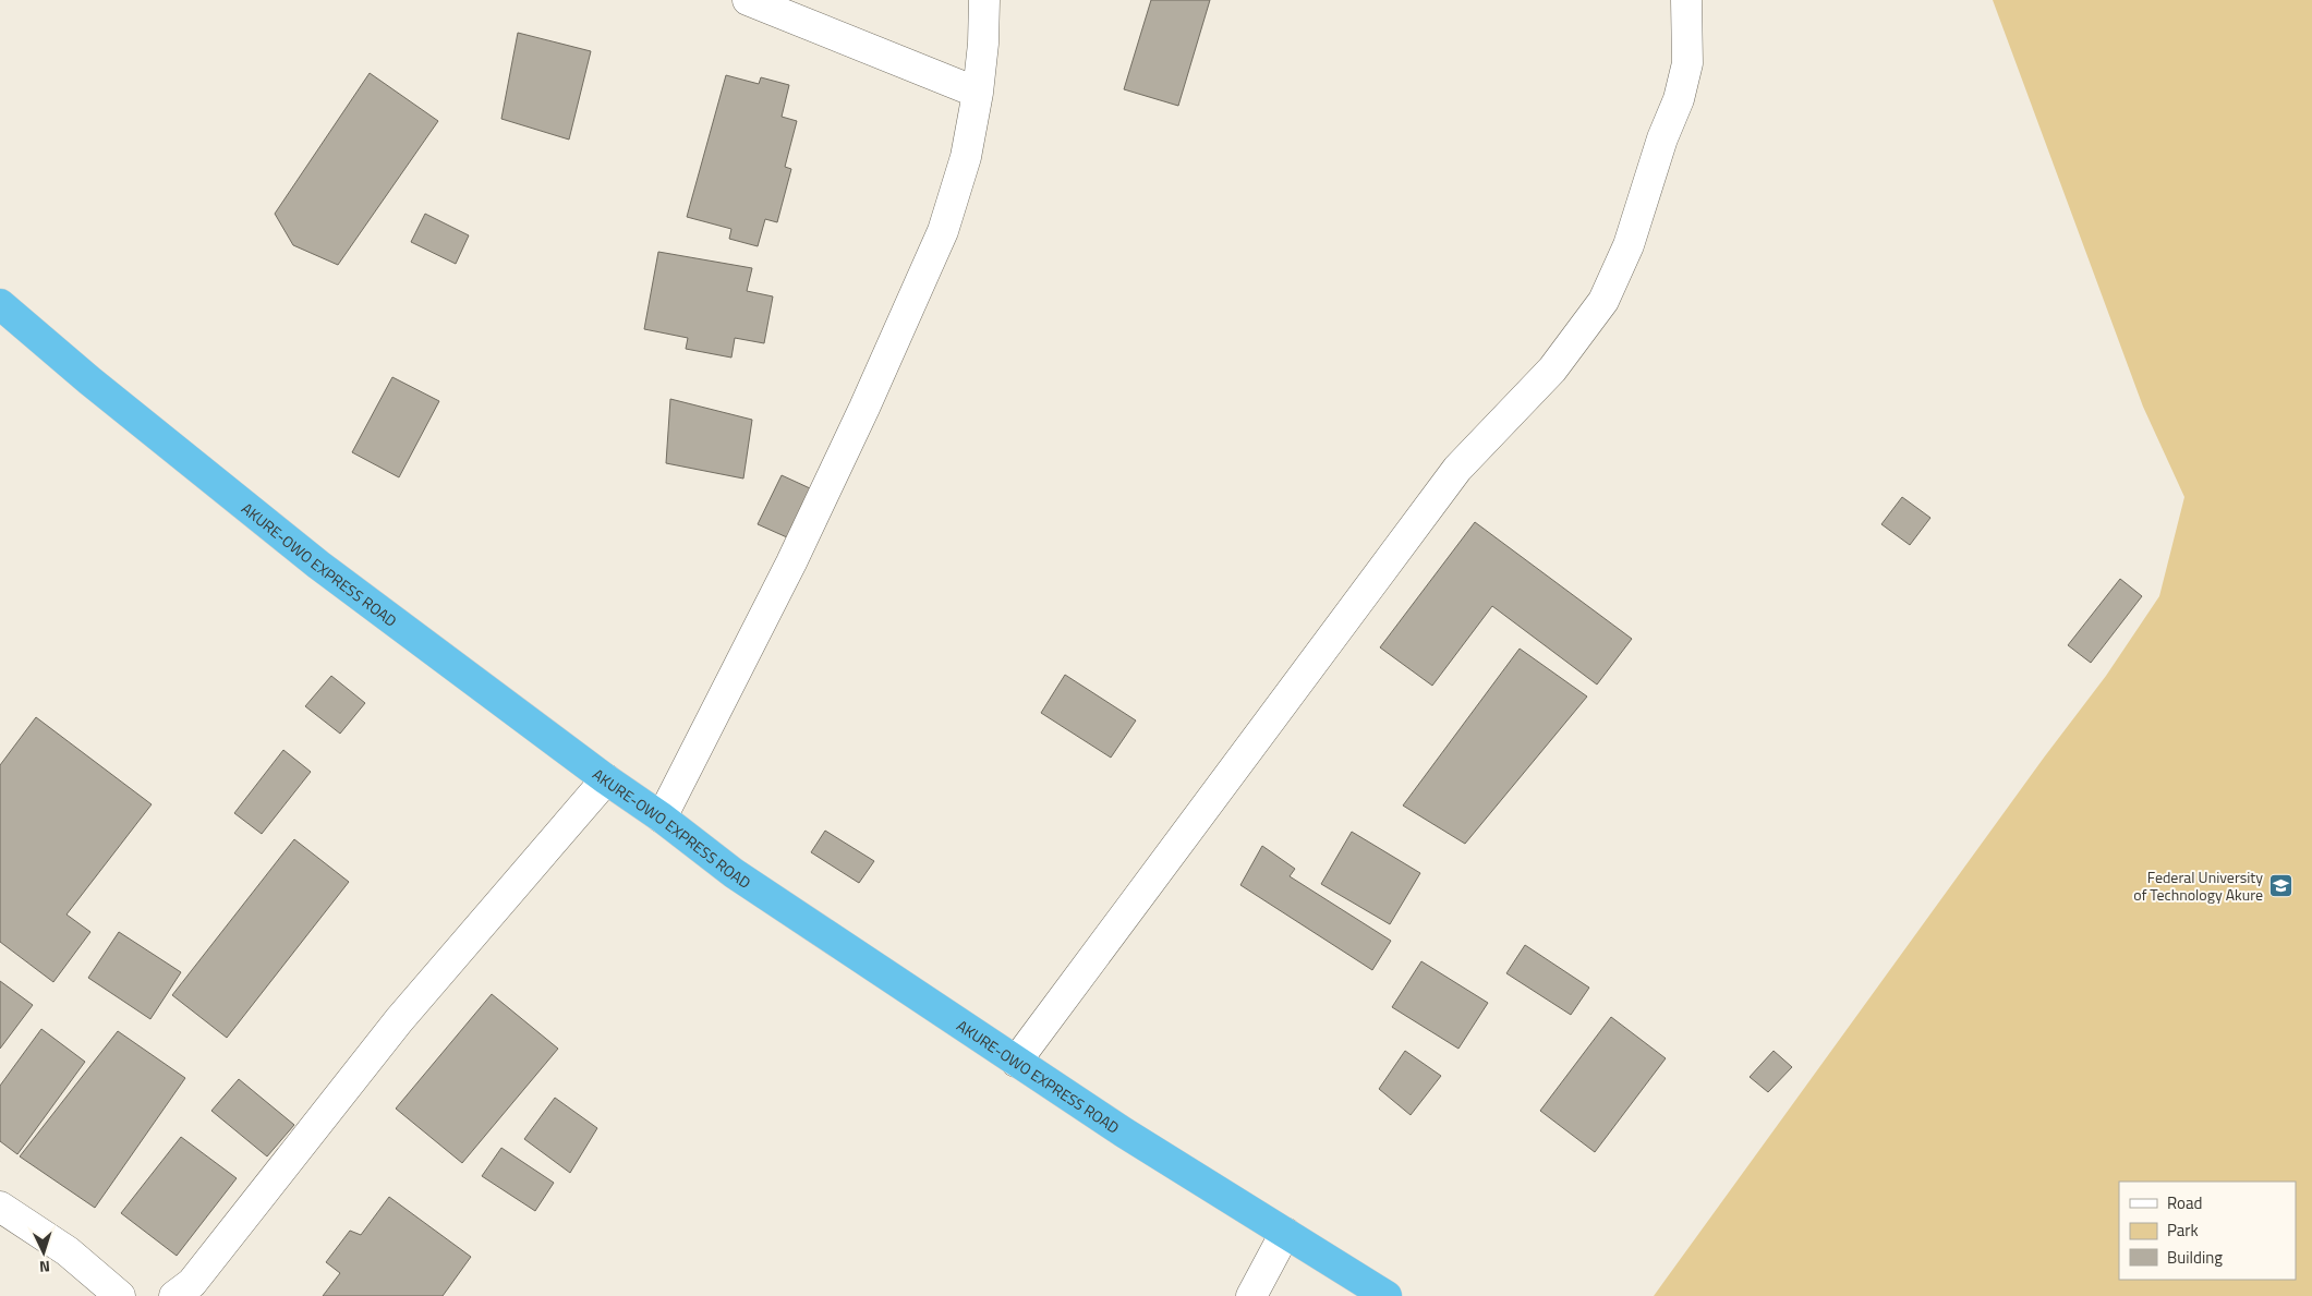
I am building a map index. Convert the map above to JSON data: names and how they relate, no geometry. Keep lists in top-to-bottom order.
{
  "streets": {
    "highway": ["AKURE-OWO EXPRESS ROAD"]
  },
  "places": {
    "school or university": ["Federal University of Technology Akure"]
  },
  "legend": ["Road", "Park", "Building"],
  "north": "bottom"
}
